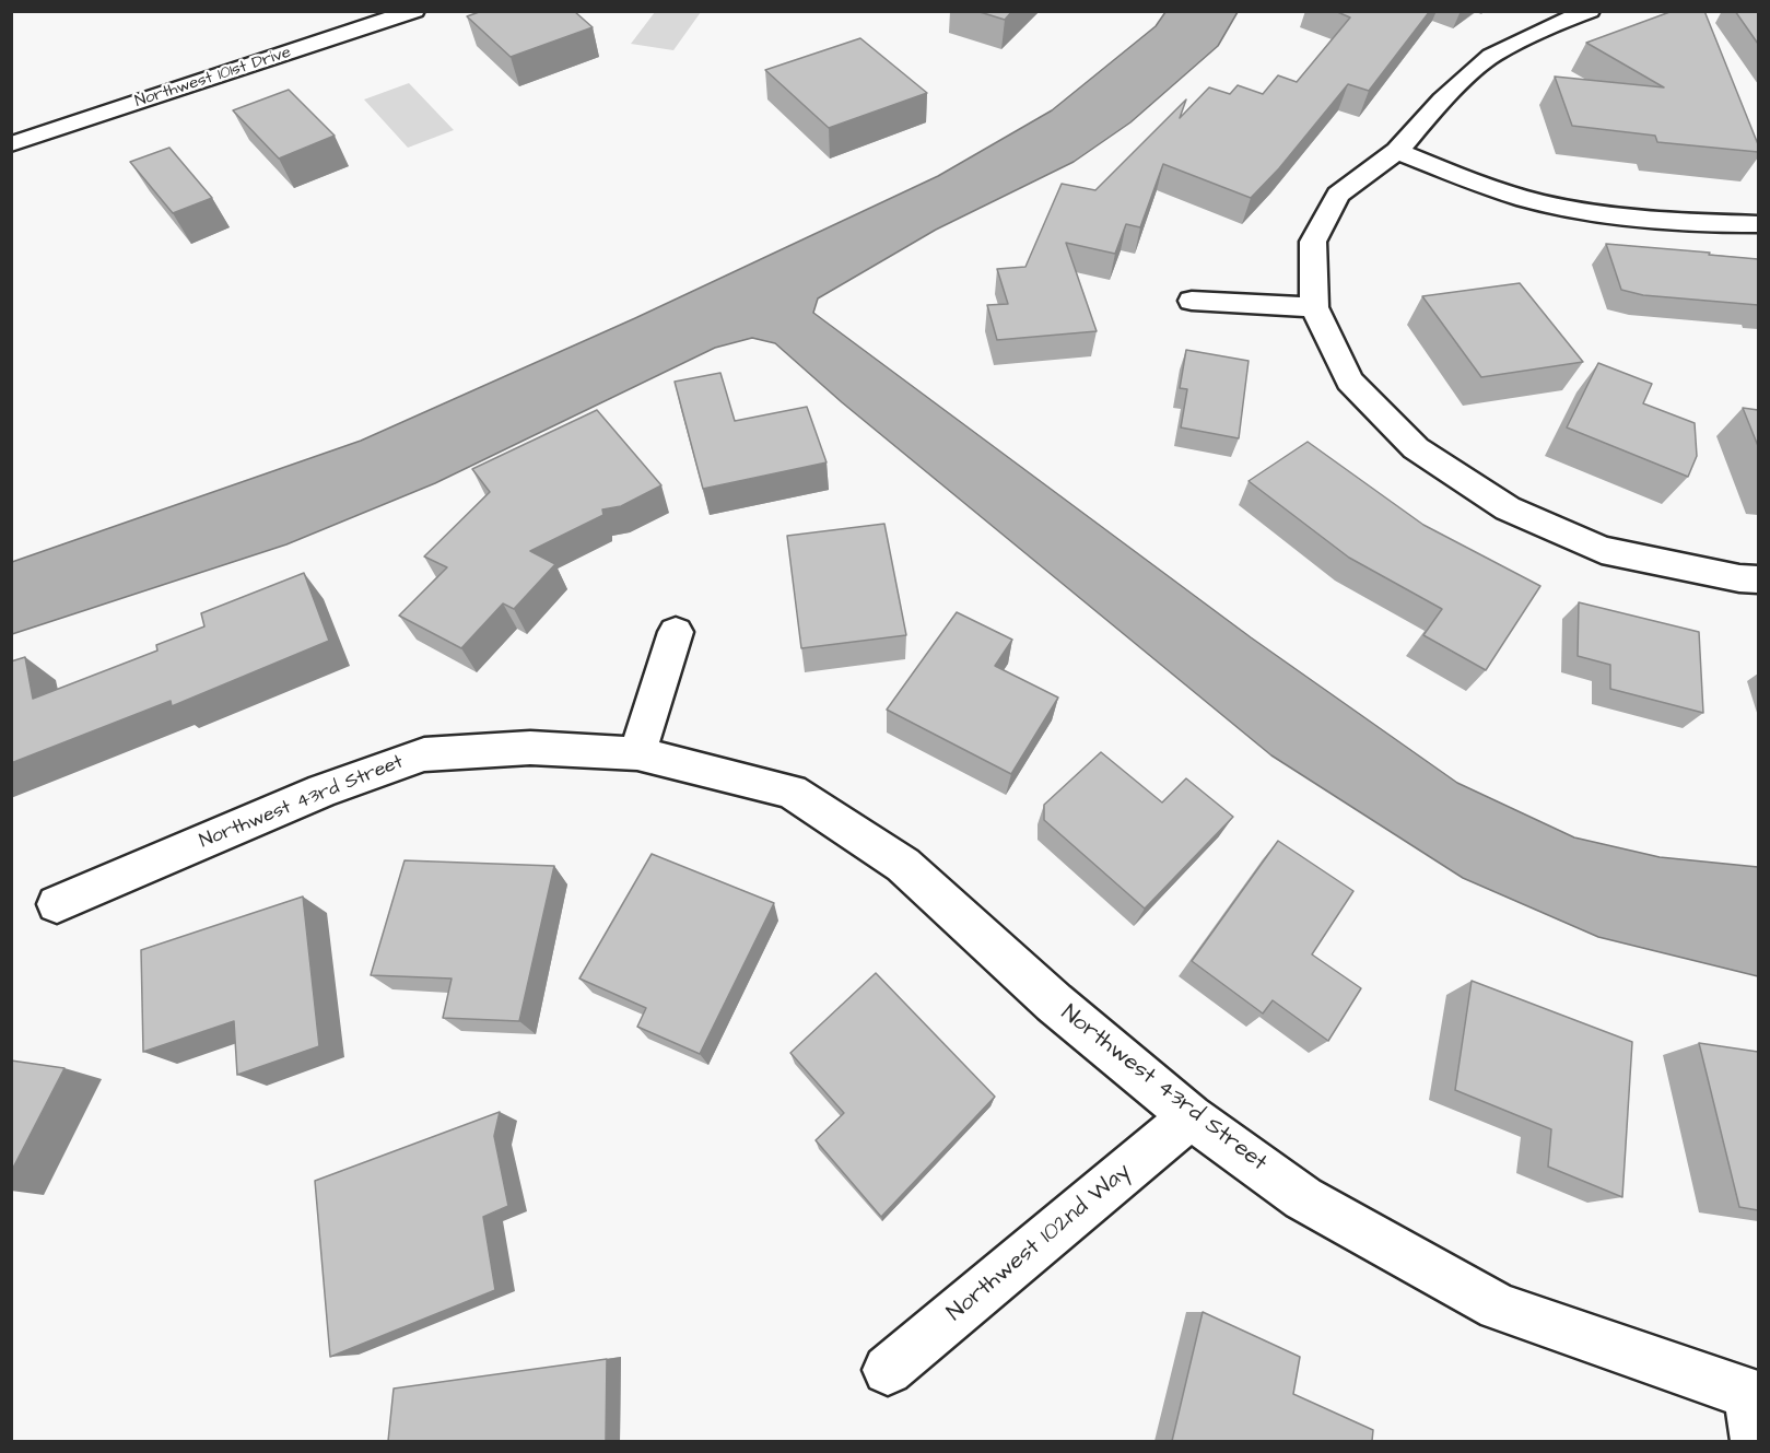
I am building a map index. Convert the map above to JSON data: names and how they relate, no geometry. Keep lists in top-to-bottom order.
{
  "streets": {
    "street": ["Northwest 101st Drive", "Northwest 43rd Street", "Northwest 102nd Way"]
  },
  "crossings": [
    ["Northwest 43rd Street", "Northwest 102nd Way"]
  ]
}
